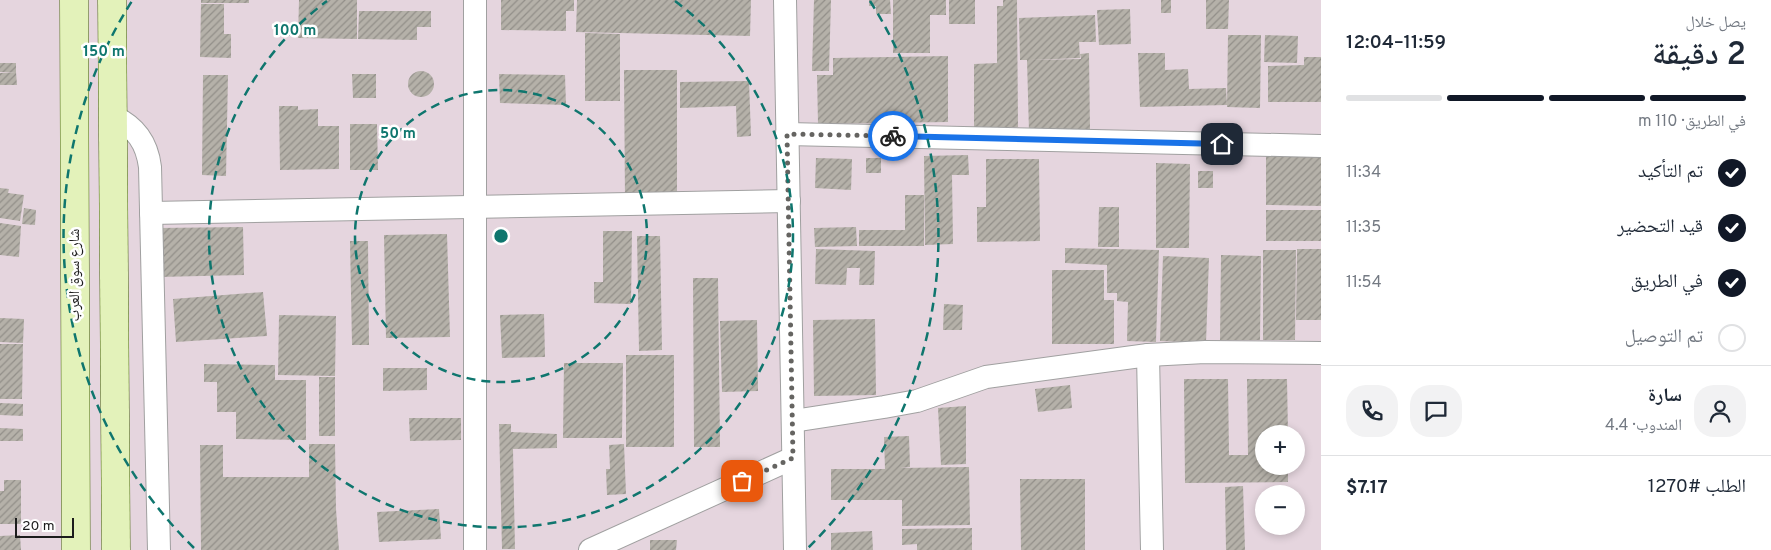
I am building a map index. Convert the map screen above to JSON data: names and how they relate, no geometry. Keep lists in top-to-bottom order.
{
  "streets": {
    "main road": ["شارع سوق العرب"]
  },
  "scale_bar": "20 m",
  "page": {
    "heading": ["2 دقيقة", "يصل خلال", "11:59–12:04"],
    "panel": [
      "سارة",
      "المندوب · 4.4",
      "الطلب #1270",
      "$7.17"
    ],
    "bar": "في الطريق · 110 m",
    "list": [
      ["تم التأكيد", "11:34"],
      ["قيد التحضير", "11:35"],
      ["في الطريق", "11:54"],
      "تم التوصيل"
    ],
    "map_buttons": ["+", "−"],
    "scale": "20 m"
  },
  "rings": ["100 m", "150 m", "50 m"]
}
